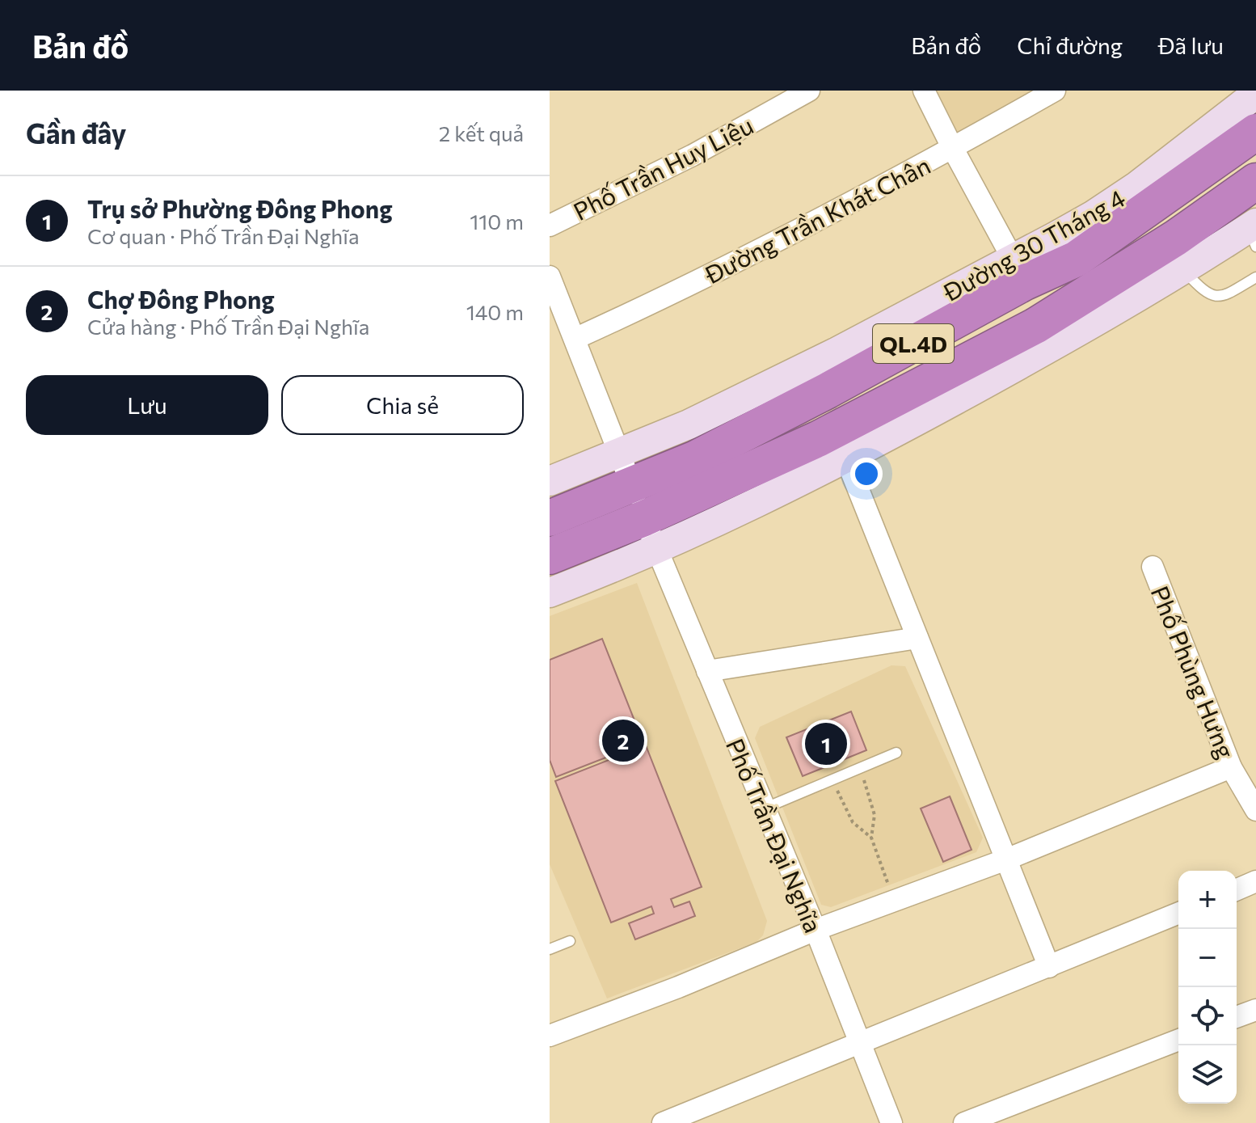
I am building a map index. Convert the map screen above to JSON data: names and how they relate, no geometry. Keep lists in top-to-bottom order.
{
  "streets": {
    "highway": ["Đường 30 Tháng 4", "QL.4D"],
    "street": [
      "Phố Trần Huy Liệu",
      "Đường Trần Khát Chân",
      "Phố Phùng Hưng",
      "Phố Trần Đại Nghĩa"
    ]
  },
  "crossings": [
    ["Đường Trần Khát Chân", "Phố Trần Đại Nghĩa"],
    ["Đường 30 Tháng 4", "Phố Trần Đại Nghĩa"],
    ["QL.4D", "Phố Trần Đại Nghĩa"]
  ],
  "page": {
    "header": "Bản đồ",
    "nav": ["Bản đồ", "Chỉ đường", "Đã lưu"],
    "heading": ["Gần đây", "2 kết quả"],
    "list": [
      {
        "mark": "1",
        "name": "Trụ sở Phường Đông Phong",
        "note": "Cơ quan · Phố Trần Đại Nghĩa",
        "value": "110 m"
      },
      {
        "mark": "2",
        "name": "Chợ Đông Phong",
        "note": "Cửa hàng · Phố Trần Đại Nghĩa",
        "value": "140 m"
      }
    ],
    "buttons": ["Lưu", "Chia sẻ"],
    "pins": ["2", "1"],
    "map_buttons": ["+", "−"]
  }
}
